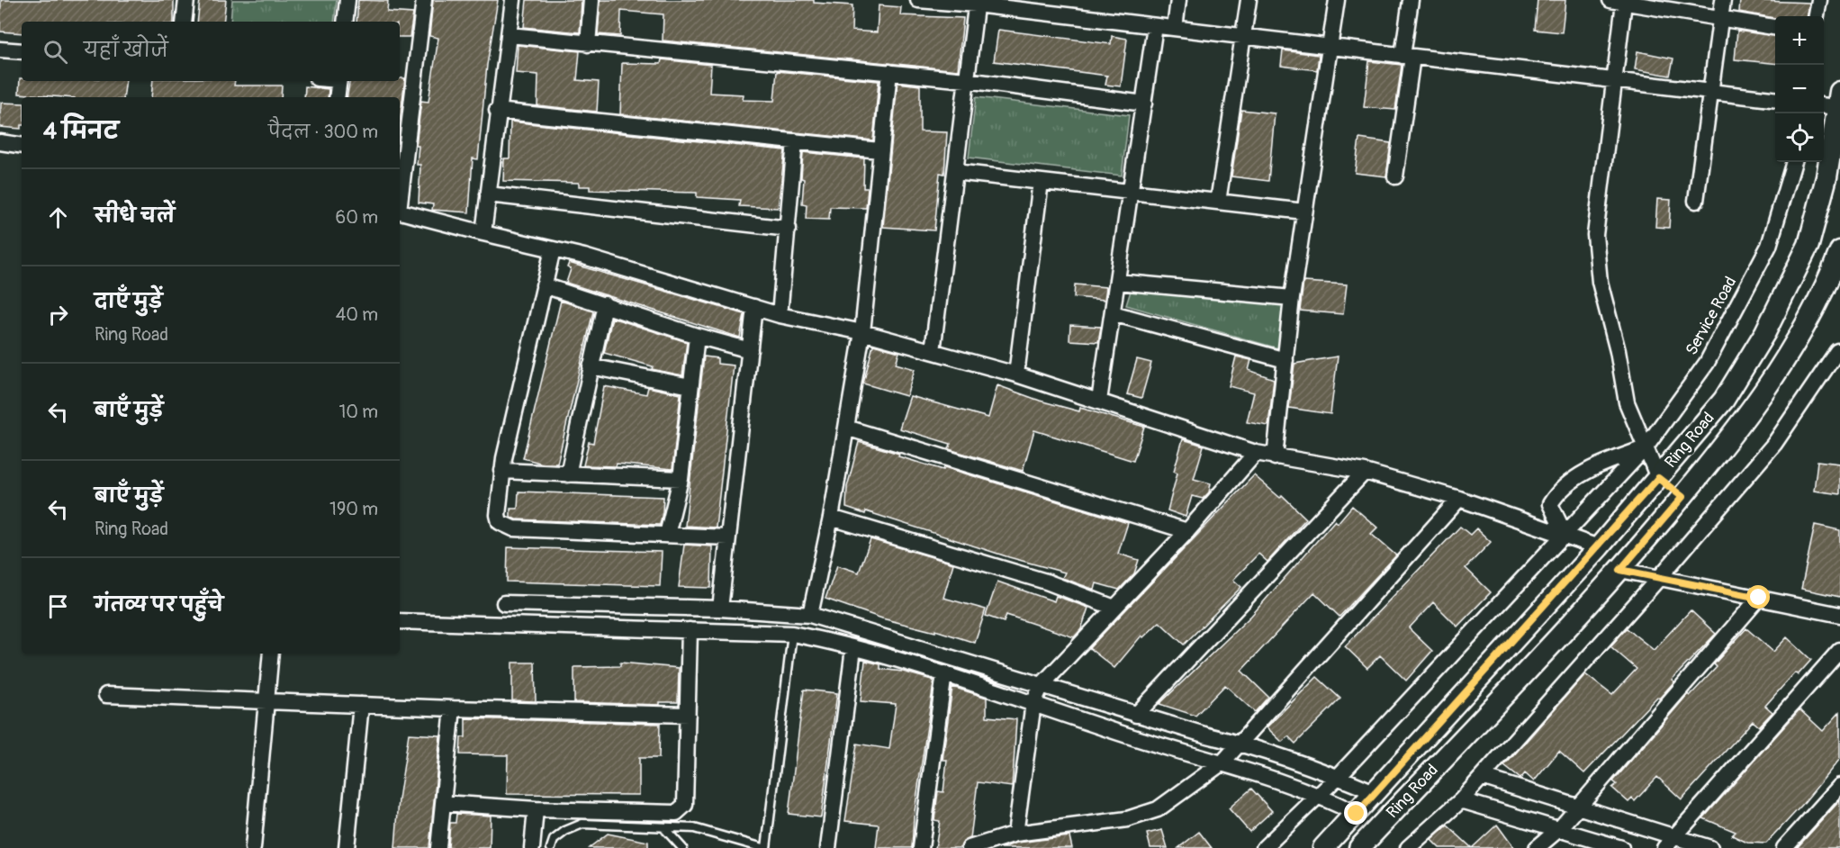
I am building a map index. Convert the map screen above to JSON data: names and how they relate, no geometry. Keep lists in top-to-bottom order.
{
  "streets": {
    "main road": ["Ring Road"],
    "street": ["Service Road"]
  },
  "page": {
    "map_buttons": ["+", "−"],
    "search": "यहाँ खोजें",
    "heading": ["4 मिनट", "पैदल · 300 m"],
    "list": [
      ["सीधे चलें", "60 m"],
      ["दाएँ मुड़ें", "Ring Road", "40 m"],
      ["बाएँ मुड़ें", "10 m"],
      ["बाएँ मुड़ें", "Ring Road", "190 m"],
      "गंतव्य पर पहुँचे"
    ]
  }
}
